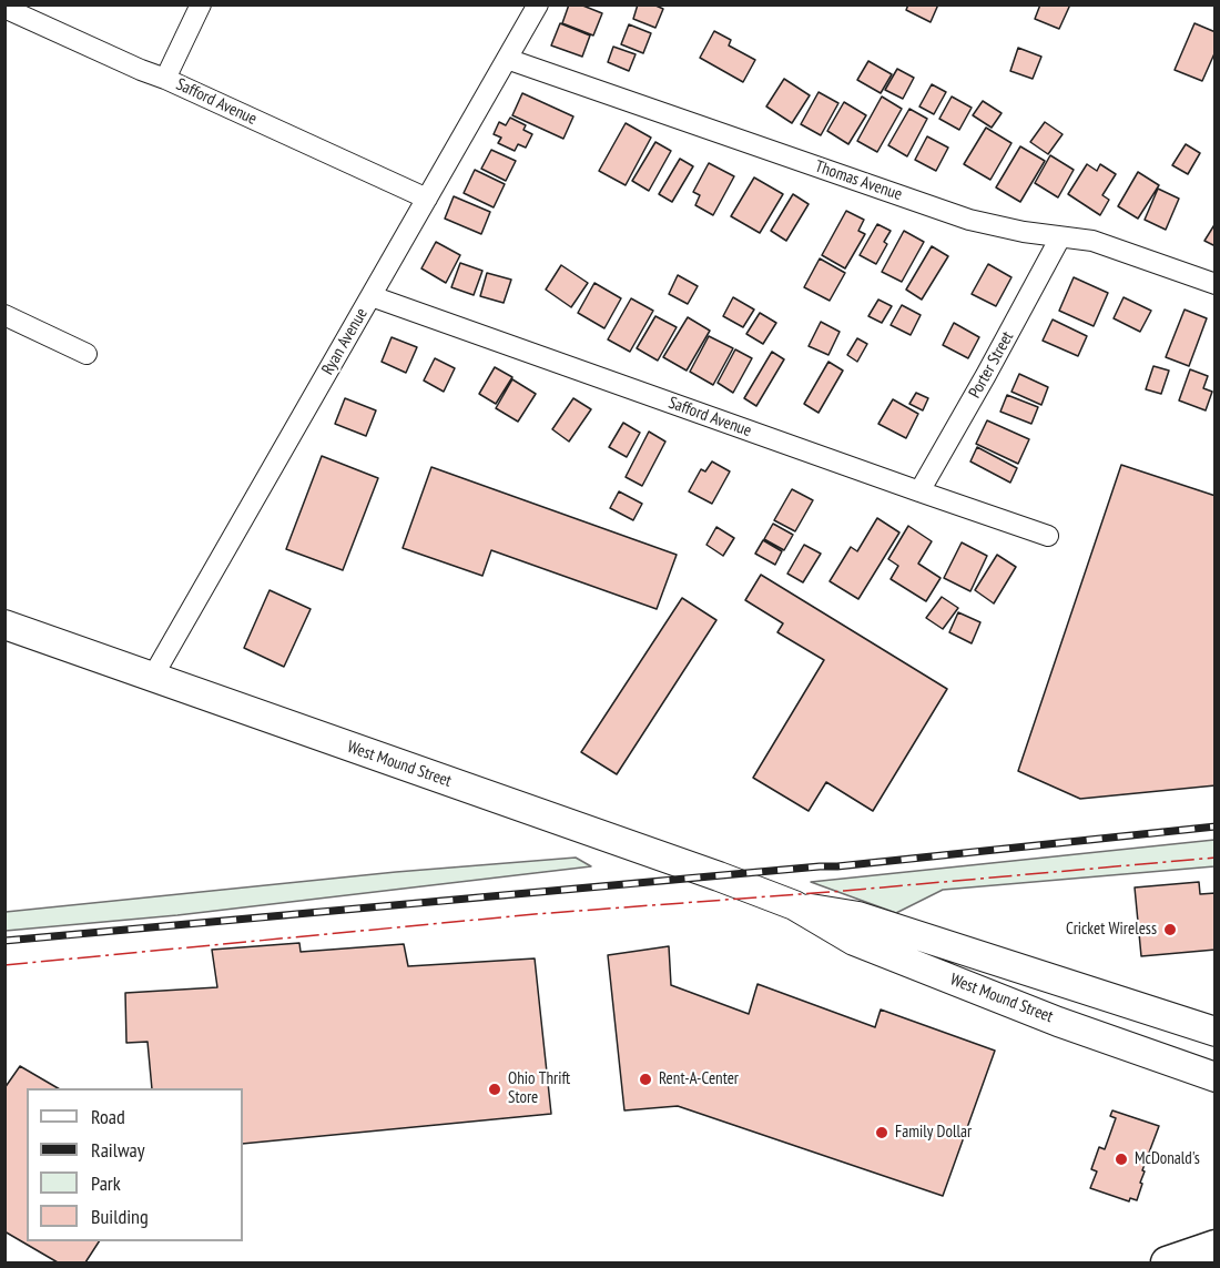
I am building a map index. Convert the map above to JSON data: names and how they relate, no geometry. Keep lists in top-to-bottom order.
{
  "streets": {
    "main road": ["West Mound Street"],
    "street": [
      "Safford Avenue",
      "Thomas Avenue",
      "Ryan Avenue",
      "Porter Street"
    ]
  },
  "crossings": [
    ["Safford Avenue", "Ryan Avenue"],
    ["Safford Avenue", "Porter Street"],
    ["Thomas Avenue", "Ryan Avenue"],
    ["Thomas Avenue", "Porter Street"],
    ["Ryan Avenue", "West Mound Street"]
  ],
  "places": [
    "Cricket Wireless",
    "Rent-A-Center",
    "Ohio Thrift Store",
    "Family Dollar",
    "McDonald's"
  ],
  "legend": [
    "Road",
    "Railway",
    "Park",
    "Building"
  ]
}
